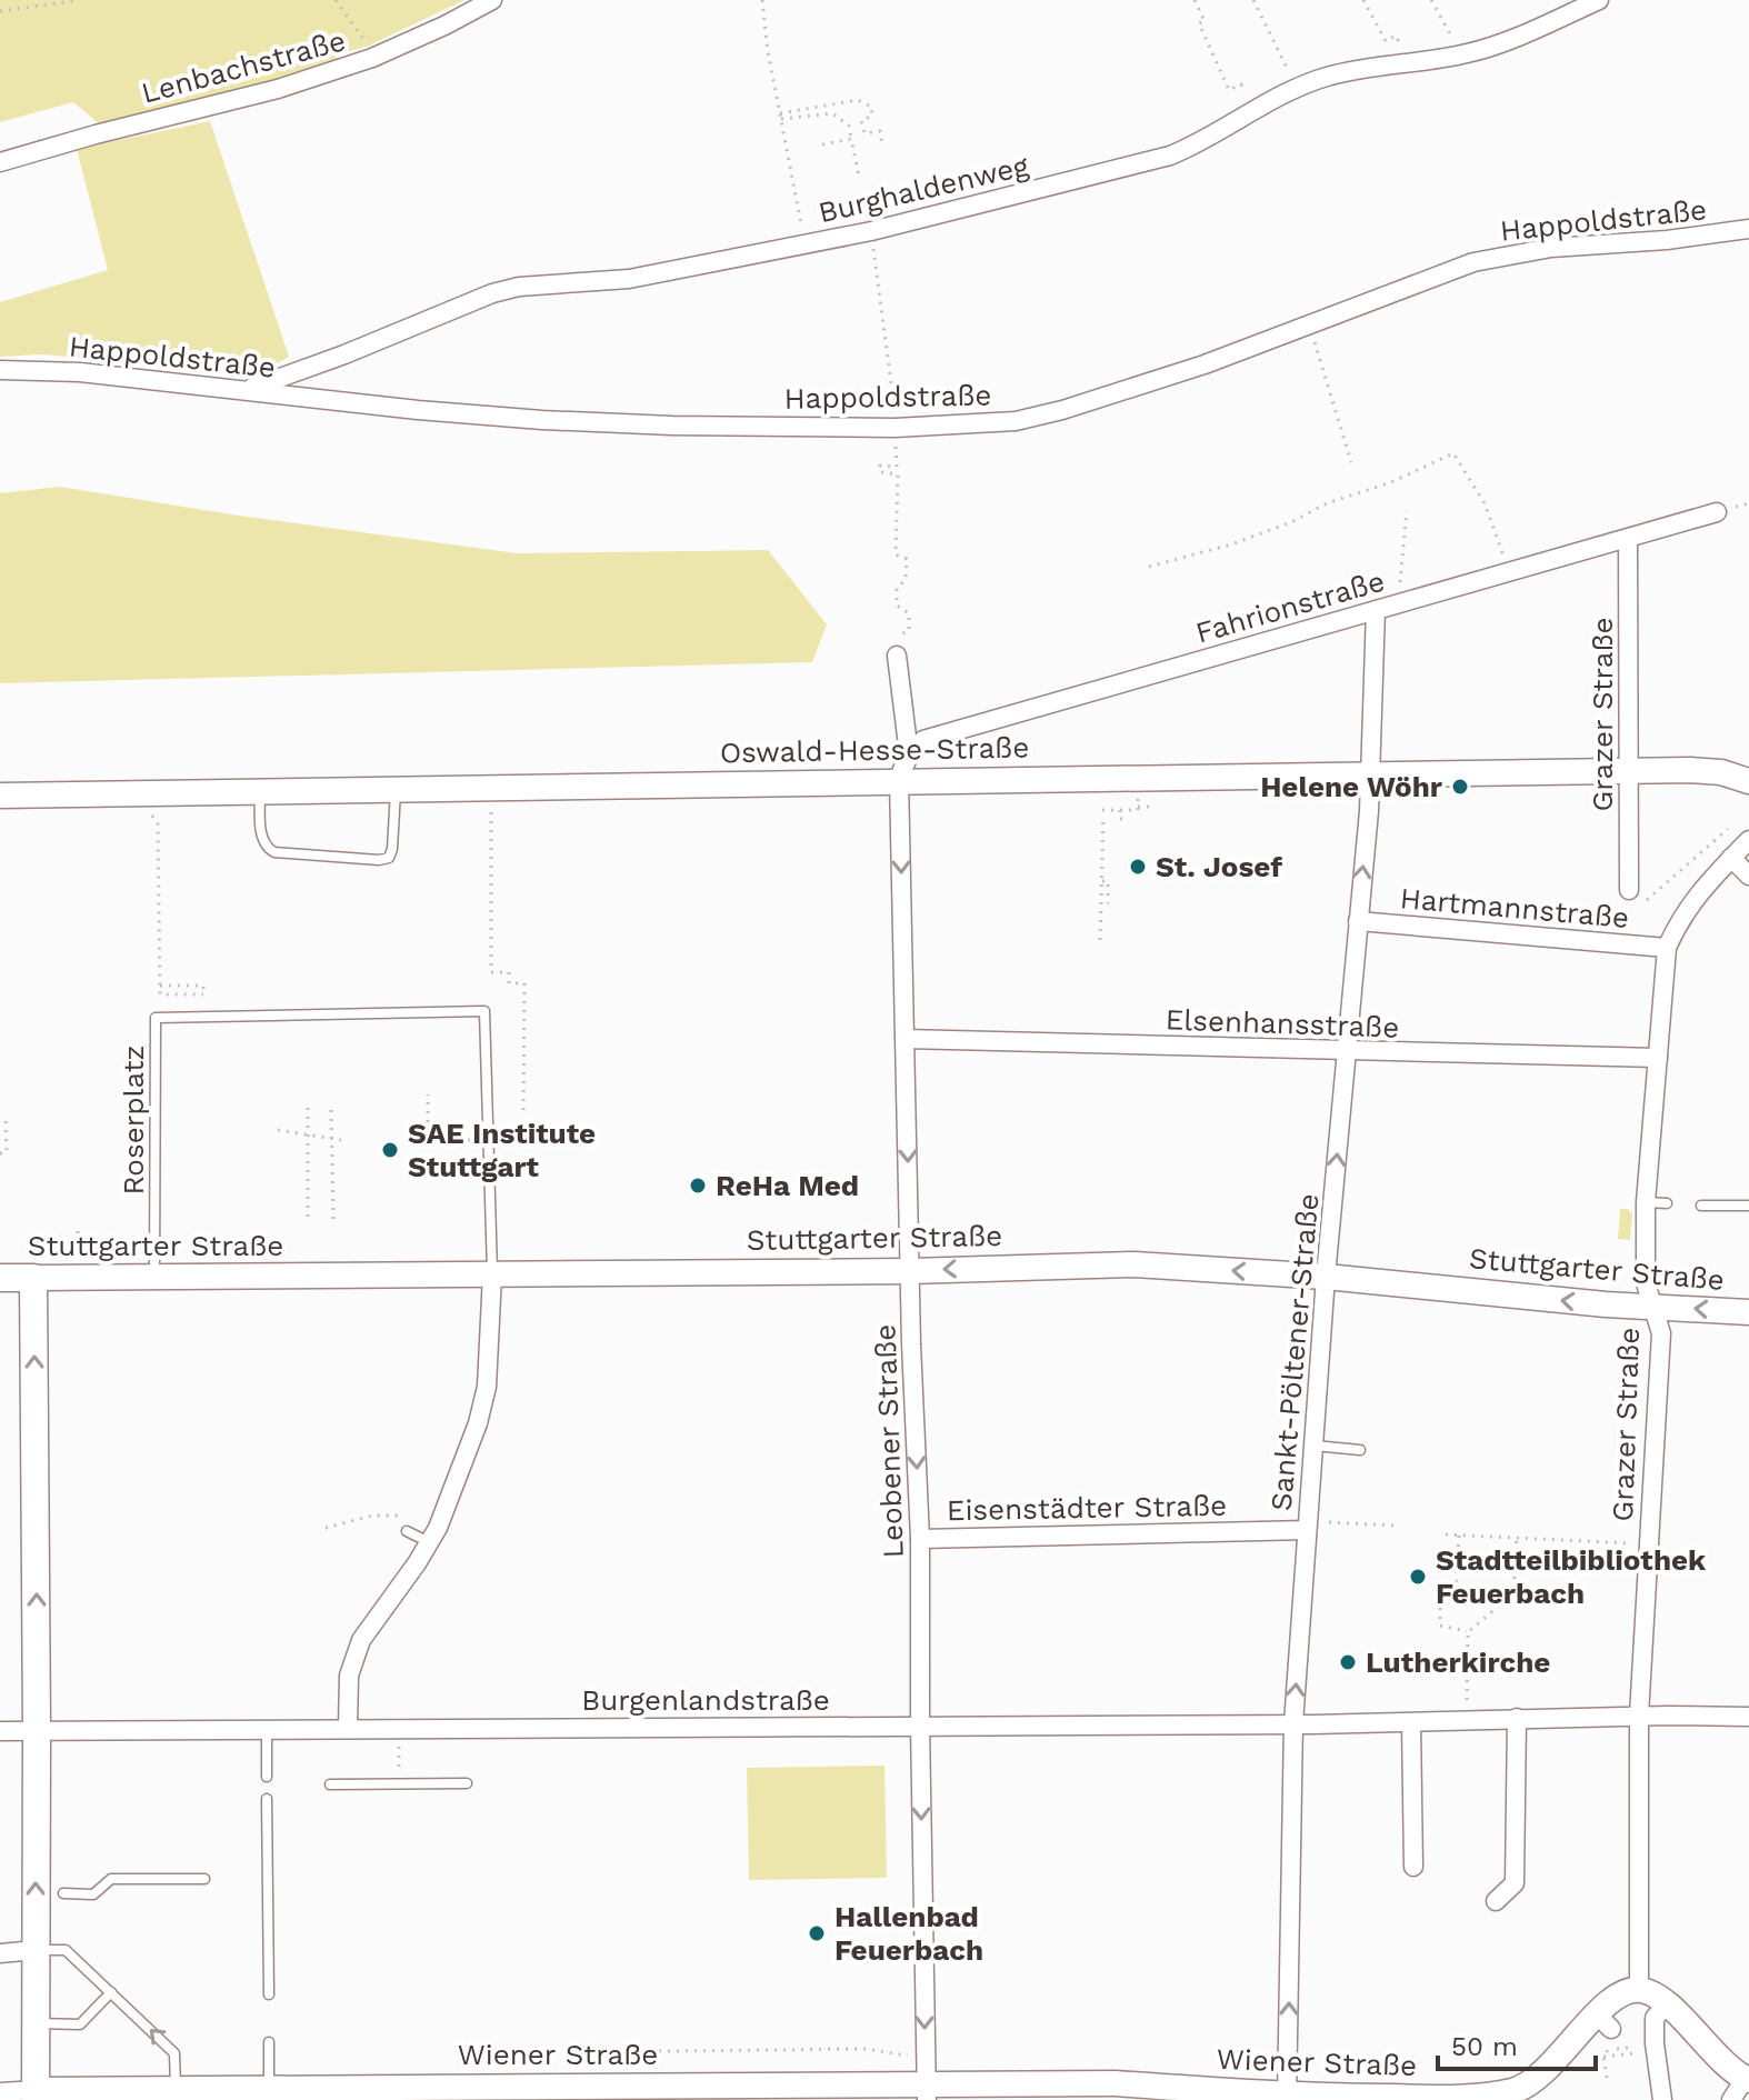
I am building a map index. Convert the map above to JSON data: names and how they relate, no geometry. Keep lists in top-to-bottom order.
{
  "streets": {
    "main road": ["Stuttgarter Straße"],
    "street": [
      "Lenbachstraße",
      "Burghaldenweg",
      "Happoldstraße",
      "Fahrionstraße",
      "Grazer Straße",
      "Oswald-Hesse-Straße",
      "Hartmannstraße",
      "Elsenhansstraße",
      "Sankt-Pöltener-Straße",
      "Leobener Straße",
      "Eisenstädter Straße",
      "Burgenlandstraße",
      "Wiener Straße"
    ],
    "lane": ["Roserplatz"]
  },
  "crossings": [
    ["Burghaldenweg", "Happoldstraße"],
    ["Fahrionstraße", "Grazer Straße"],
    ["Fahrionstraße", "Sankt-Pöltener-Straße"],
    ["Grazer Straße", "Oswald-Hesse-Straße"],
    ["Grazer Straße", "Hartmannstraße"],
    ["Grazer Straße", "Elsenhansstraße"],
    ["Grazer Straße", "Stuttgarter Straße"],
    ["Grazer Straße", "Burgenlandstraße"],
    ["Grazer Straße", "Wiener Straße"],
    ["Oswald-Hesse-Straße", "Sankt-Pöltener-Straße"],
    ["Oswald-Hesse-Straße", "Leobener Straße"],
    ["Hartmannstraße", "Sankt-Pöltener-Straße"],
    ["Elsenhansstraße", "Sankt-Pöltener-Straße"],
    ["Elsenhansstraße", "Leobener Straße"],
    ["Roserplatz", "Stuttgarter Straße"],
    ["Stuttgarter Straße", "Sankt-Pöltener-Straße"],
    ["Stuttgarter Straße", "Leobener Straße"],
    ["Sankt-Pöltener-Straße", "Eisenstädter Straße"],
    ["Sankt-Pöltener-Straße", "Burgenlandstraße"],
    ["Sankt-Pöltener-Straße", "Wiener Straße"],
    ["Leobener Straße", "Eisenstädter Straße"],
    ["Leobener Straße", "Burgenlandstraße"],
    ["Leobener Straße", "Wiener Straße"]
  ],
  "one_way": ["Stuttgarter Straße", "Sankt-Pöltener-Straße", "Leobener Straße"],
  "places": [
    "Helene Wöhr",
    "St. Josef",
    "SAE Institute Stuttgart",
    "ReHa Med",
    "Stadtteilbibliothek Feuerbach",
    "Lutherkirche",
    "Hallenbad Feuerbach"
  ],
  "scale_bar": "50 m"
}
